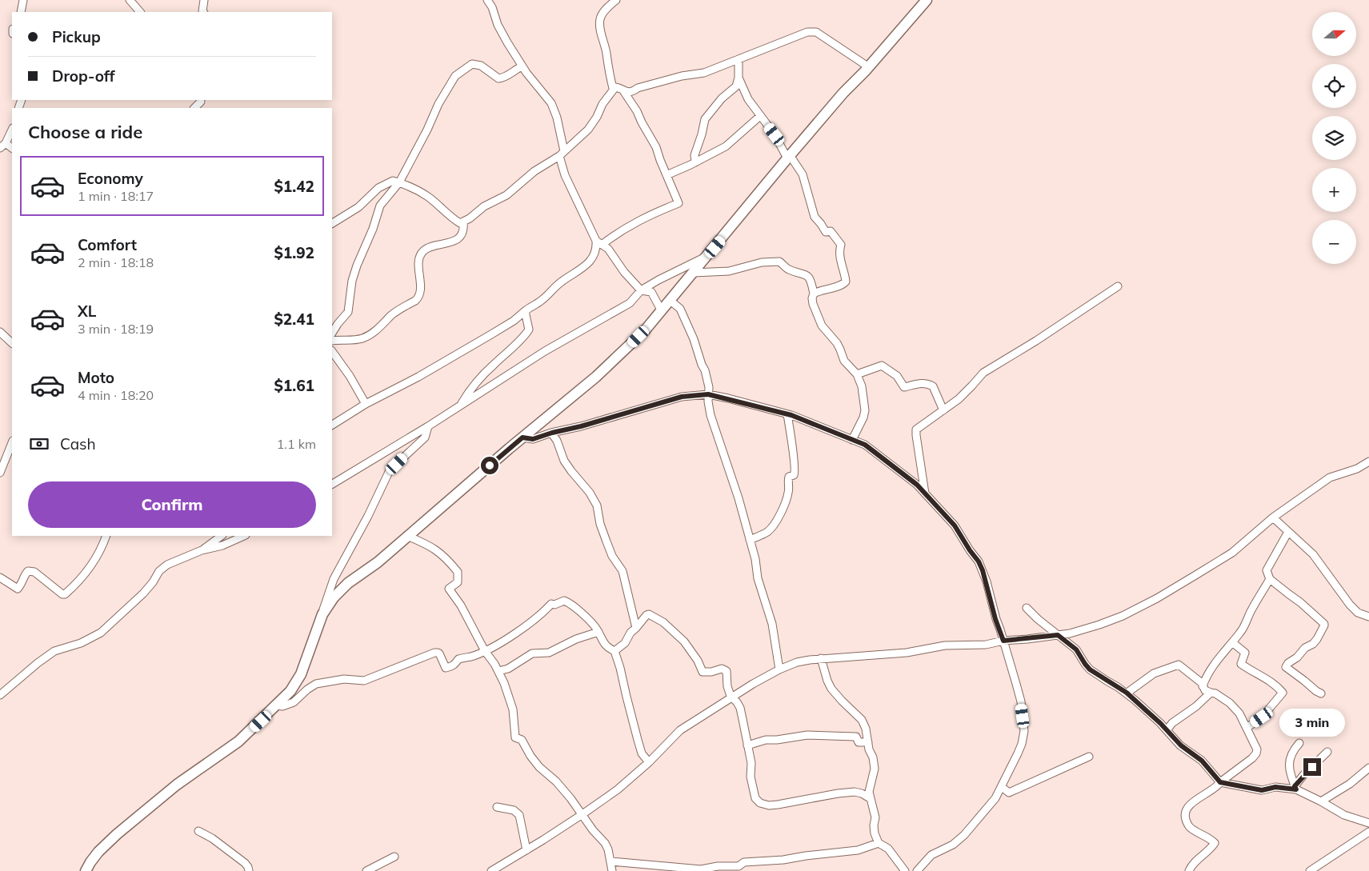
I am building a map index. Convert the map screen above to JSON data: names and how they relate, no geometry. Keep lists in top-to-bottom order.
{
  "north": "right",
  "page": {
    "map_buttons": ["+", "−"],
    "banner": ["Pickup", "Drop-off"],
    "heading": "Choose a ride",
    "list": [
      {
        "name": "Economy",
        "note": "1 min · 18:17",
        "value": "$1.42"
      },
      {
        "name": "Comfort",
        "note": "2 min · 18:18",
        "value": "$1.92"
      },
      {
        "name": "XL",
        "note": "3 min · 18:19",
        "value": "$2.41"
      },
      {
        "name": "Moto",
        "note": "4 min · 18:20",
        "value": "$1.61"
      }
    ],
    "pay": ["Cash", "1.1 km"],
    "buttons": "Confirm",
    "bubble": "3 min"
  }
}
